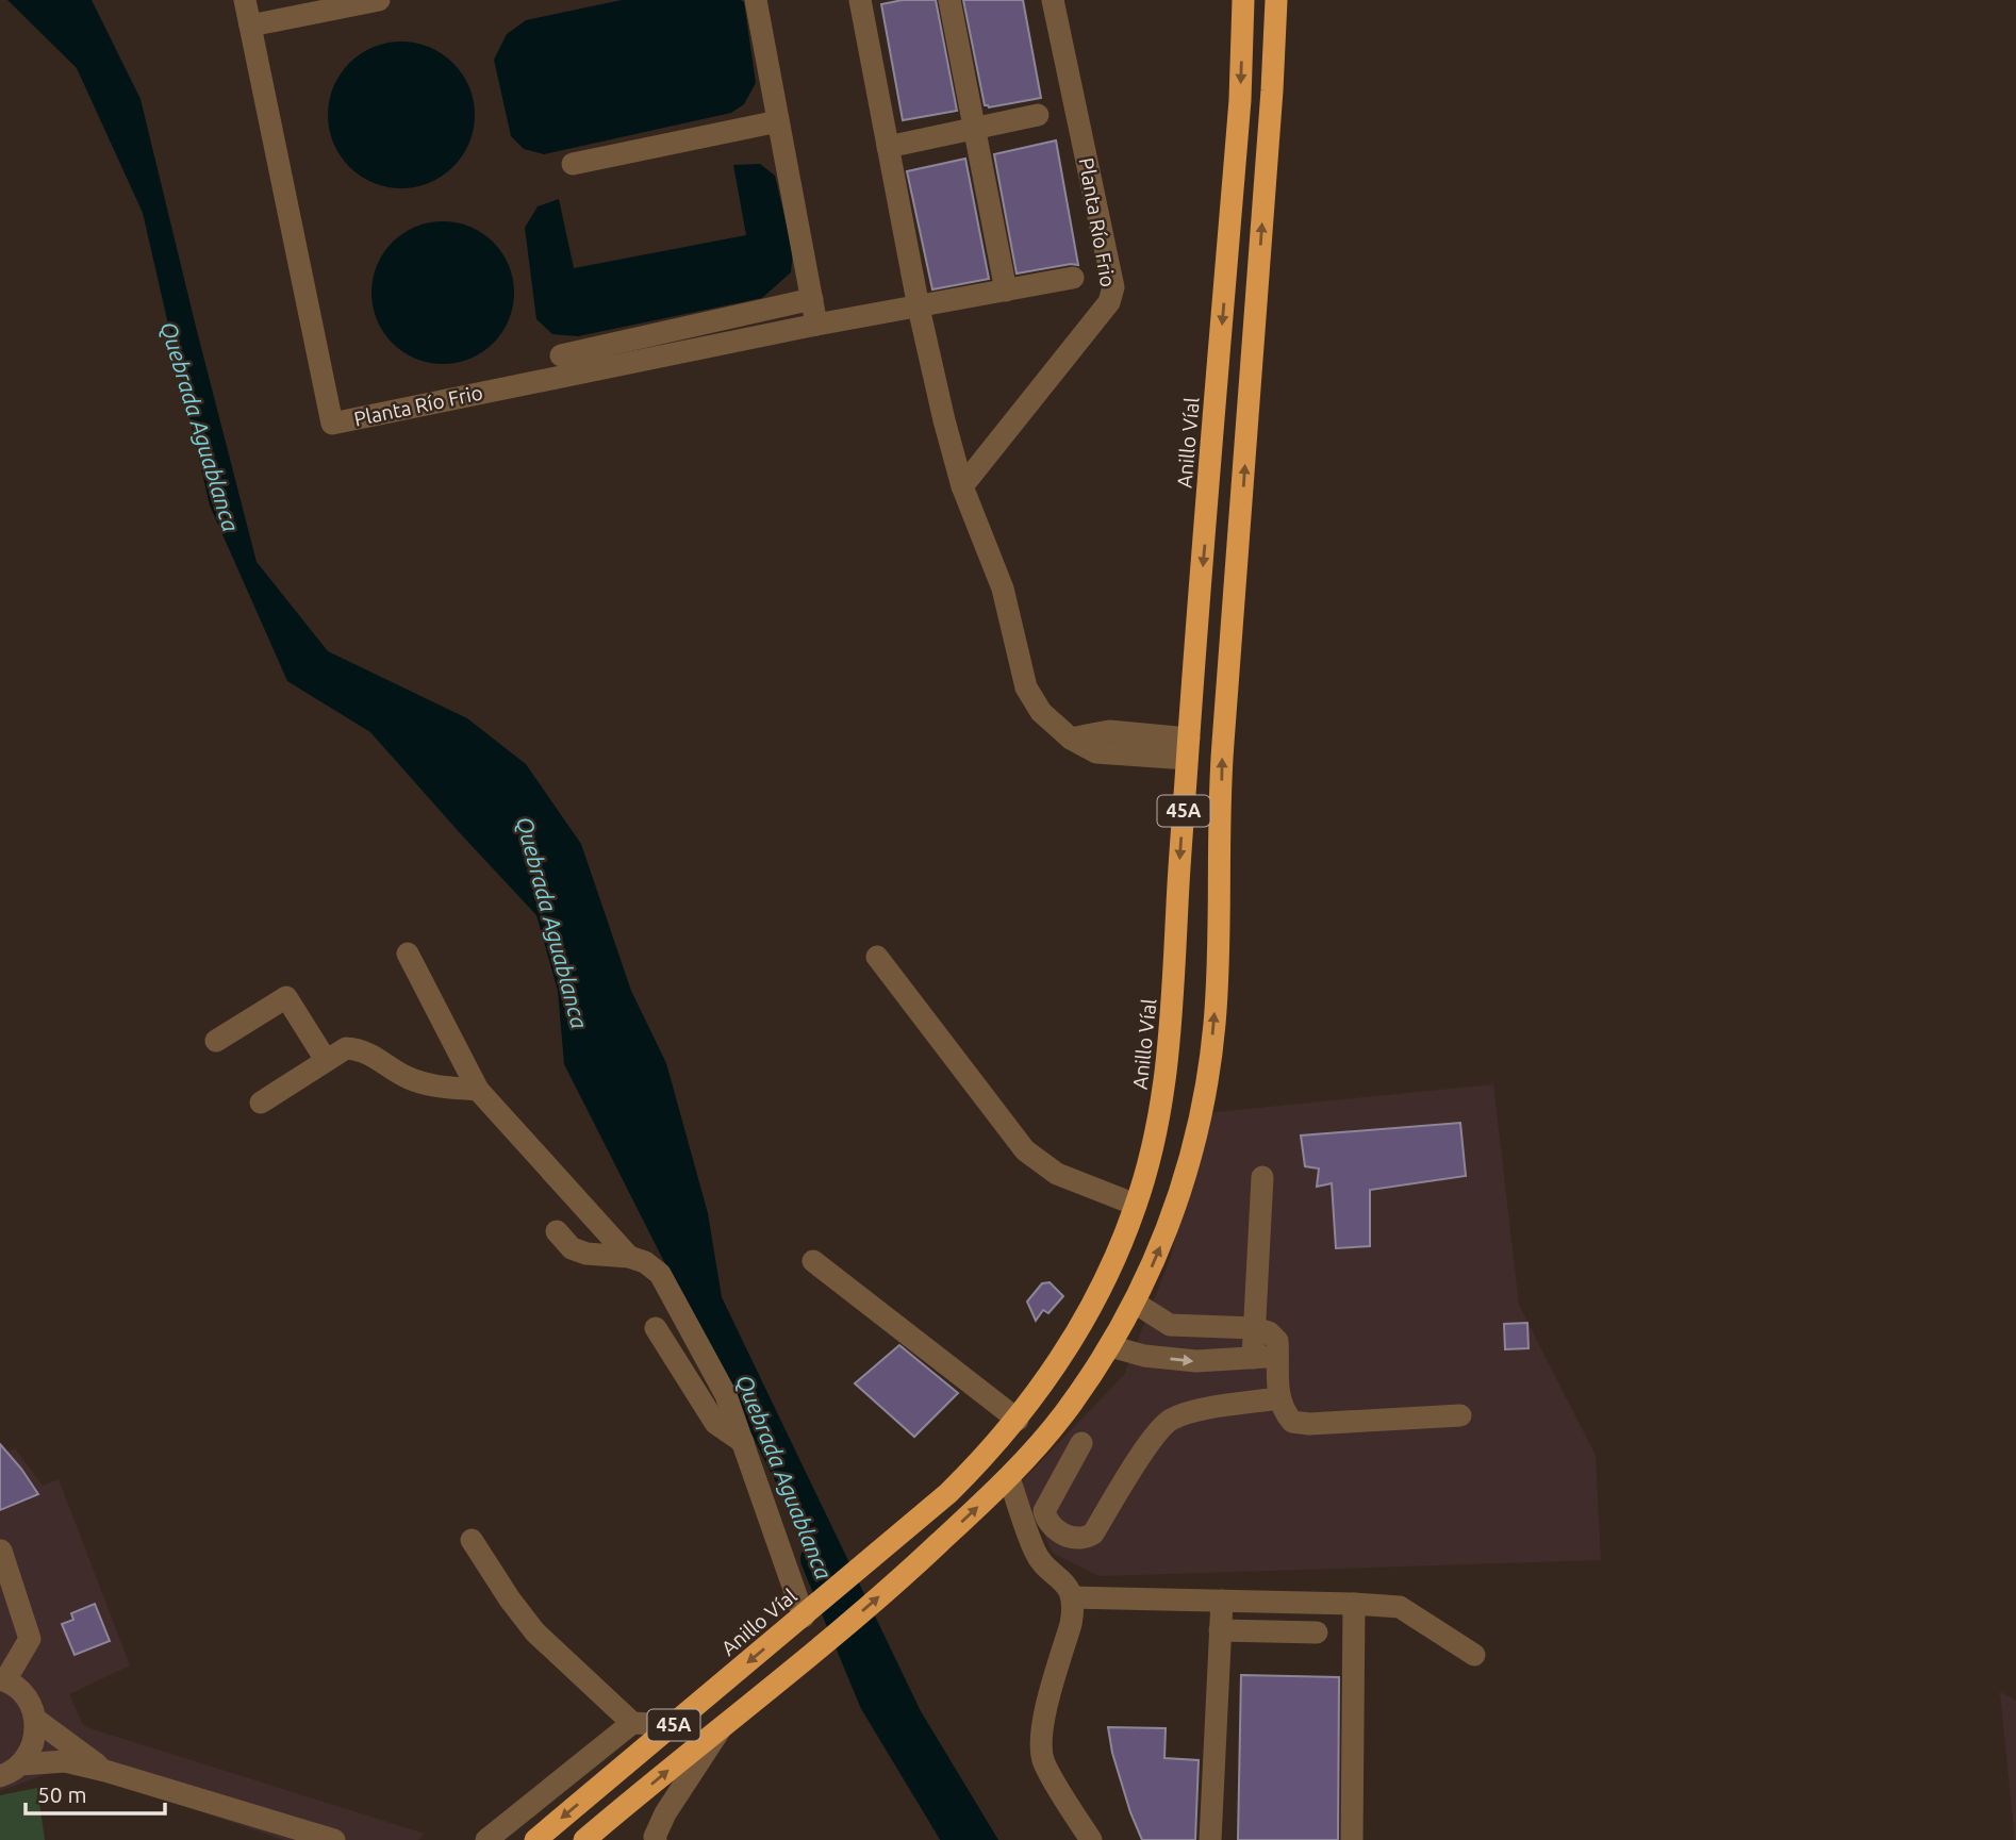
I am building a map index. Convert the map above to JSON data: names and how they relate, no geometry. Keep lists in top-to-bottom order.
{
  "streets": {
    "highway": ["Anillo Víal", "45A"],
    "lane": ["Planta Río Frio"]
  },
  "water": ["Quebrada Aguablanca"],
  "scale_bar": "50 m"
}
